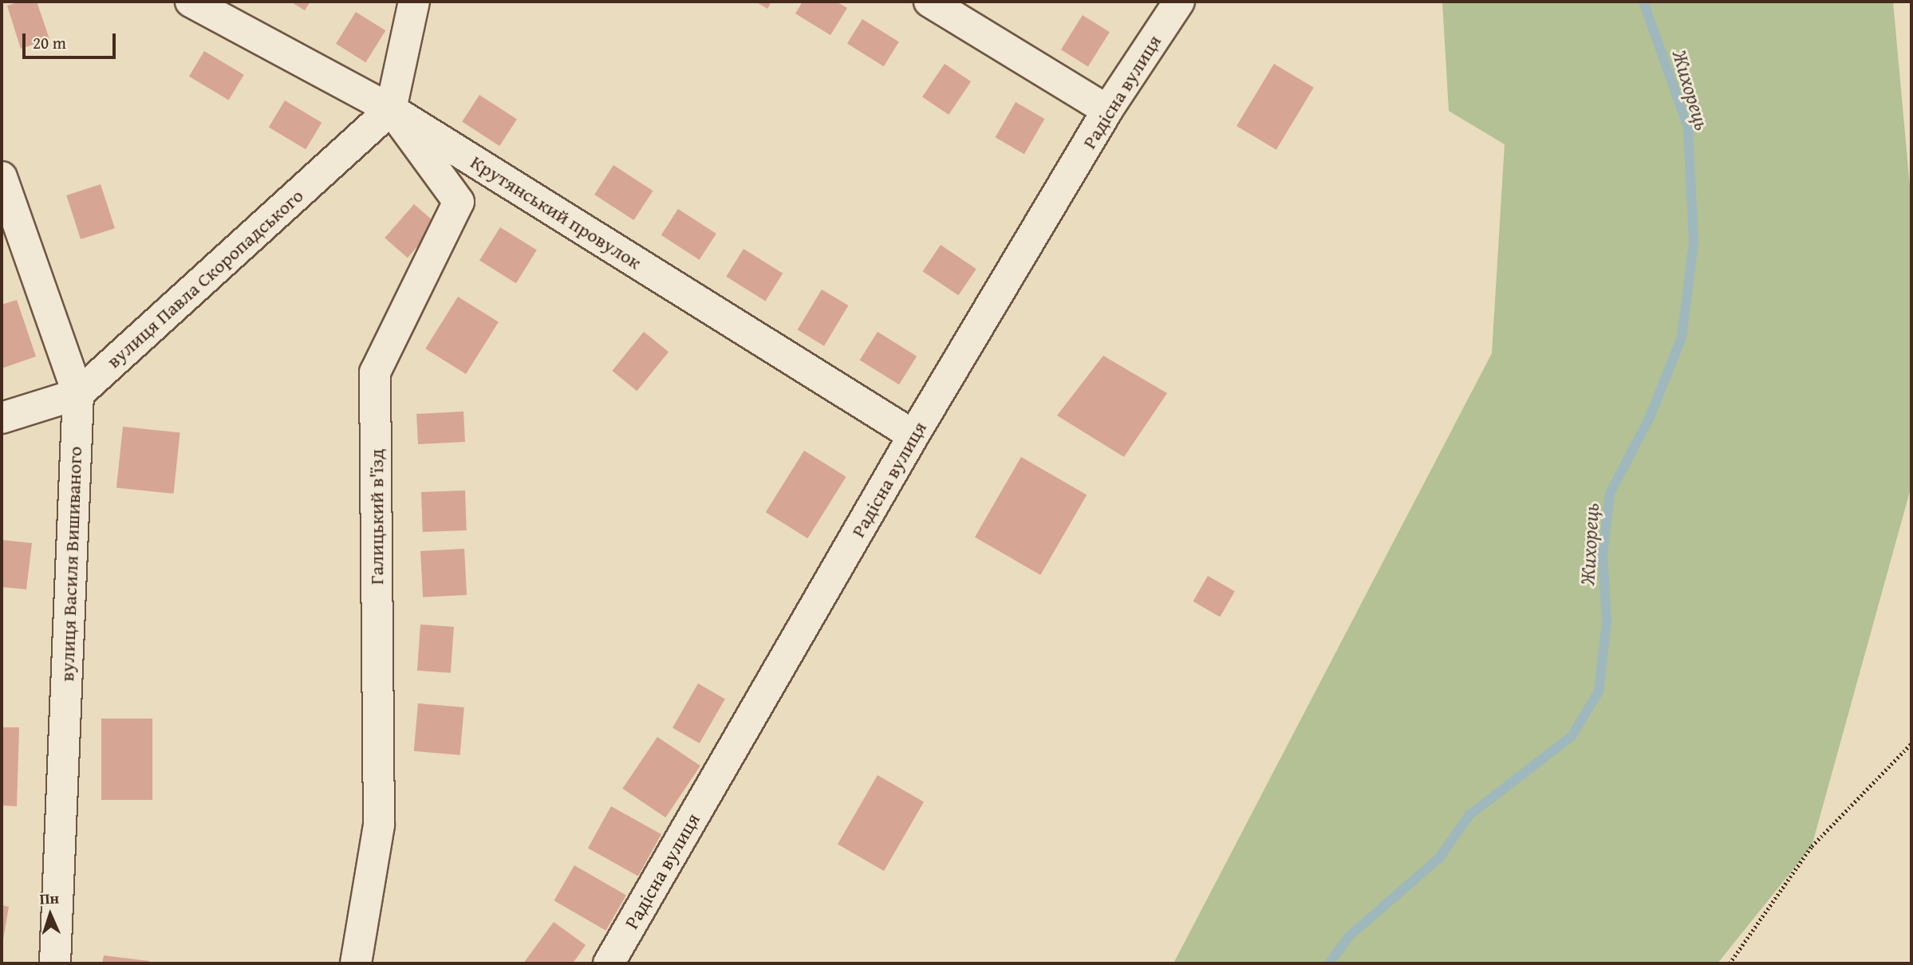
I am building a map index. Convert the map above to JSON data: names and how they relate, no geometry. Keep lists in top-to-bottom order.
{
  "streets": {
    "street": [
      "Радісна вулиця",
      "Крутянський провулок",
      "вулиця Павла Скоропадського",
      "Галицький в'їзд",
      "вулиця Василя Вишиваного"
    ]
  },
  "crossings": [
    ["Радісна вулиця", "Крутянський провулок"],
    ["Крутянський провулок", "вулиця Павла Скоропадського"],
    ["Крутянський провулок", "Галицький в'їзд"],
    ["вулиця Павла Скоропадського", "Галицький в'їзд"],
    ["вулиця Павла Скоропадського", "вулиця Василя Вишиваного"]
  ],
  "water": ["Жихорець"],
  "scale_bar": "20 m",
  "north": "top"
}
